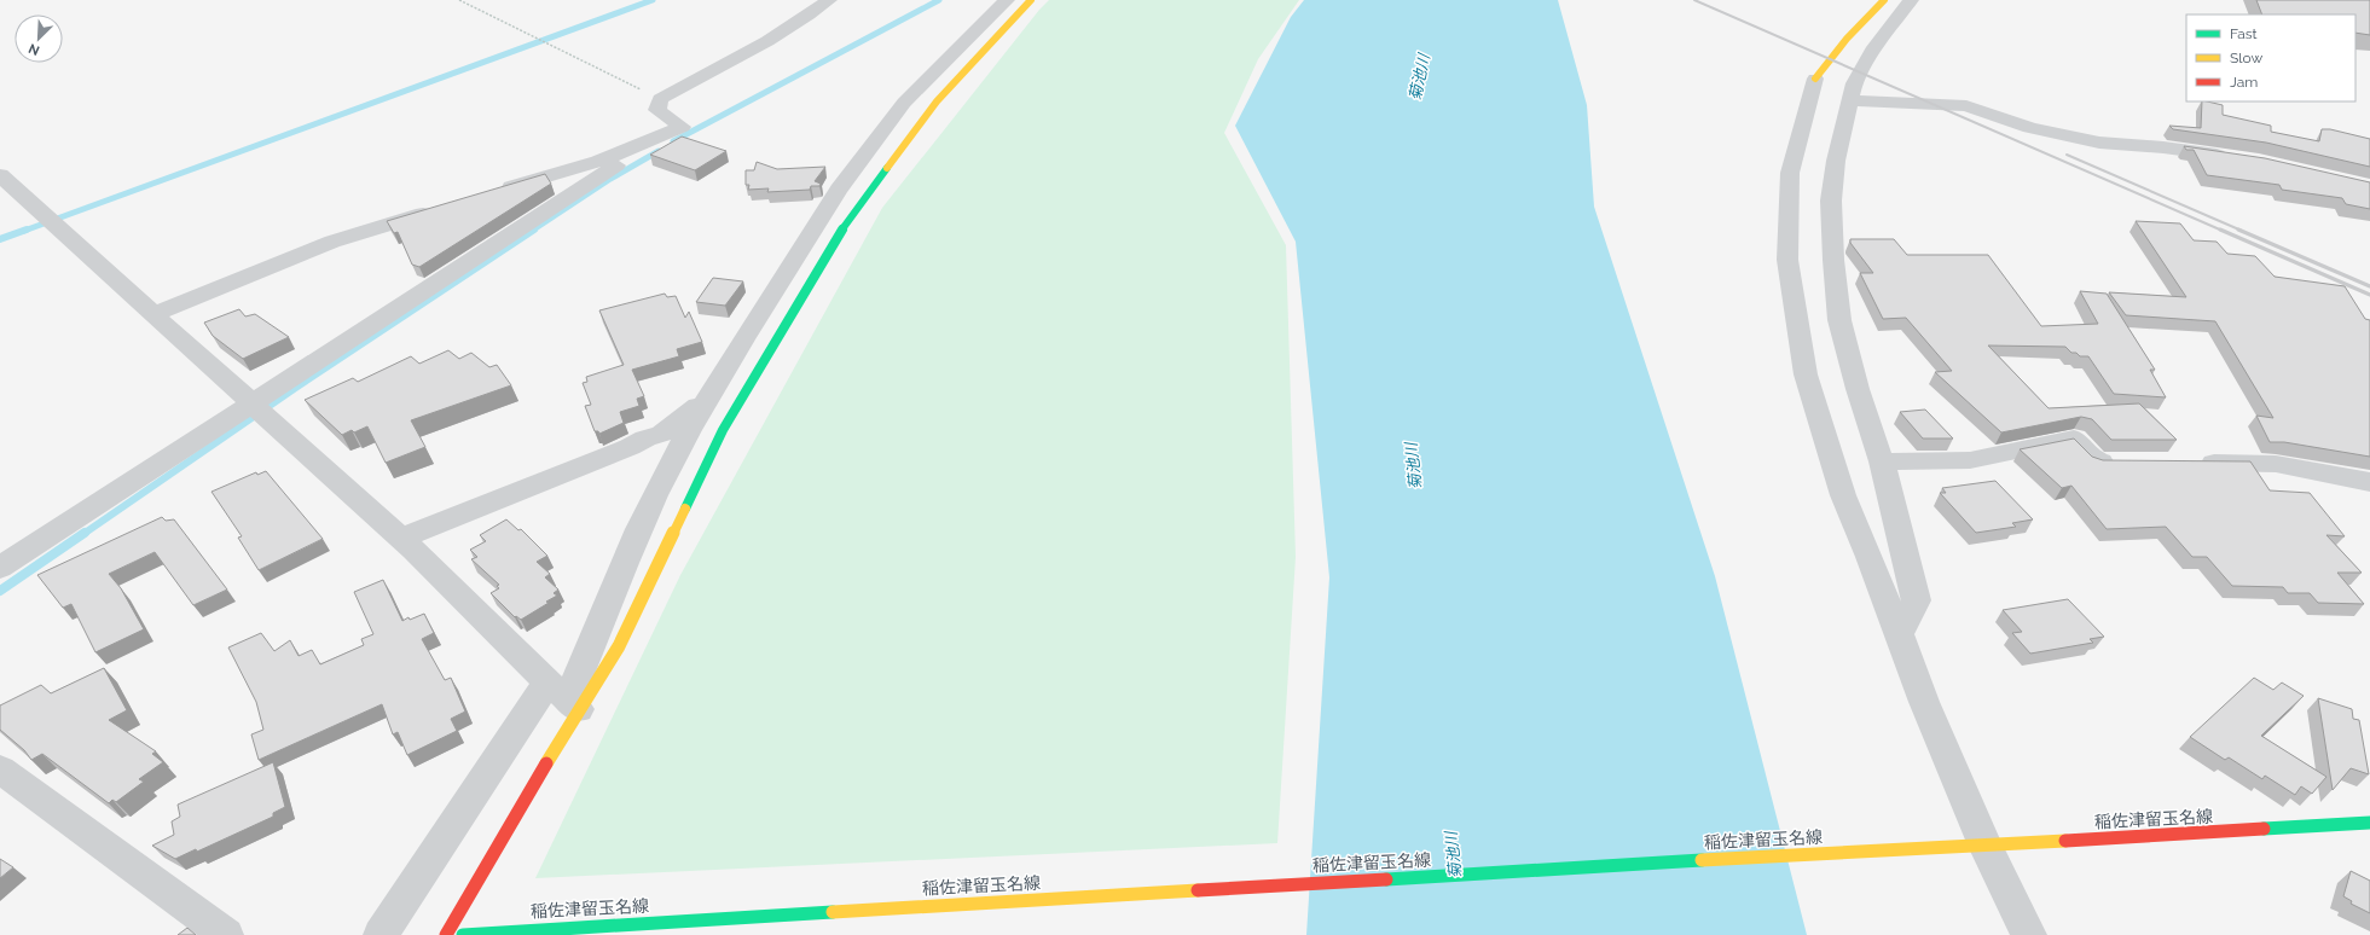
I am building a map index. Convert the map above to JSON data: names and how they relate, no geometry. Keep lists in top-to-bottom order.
{
  "streets": {
    "street": ["稲佐津留玉名線"]
  },
  "water": ["菊池川"],
  "legend": ["Fast", "Slow", "Jam"],
  "north": "bottom left"
}
